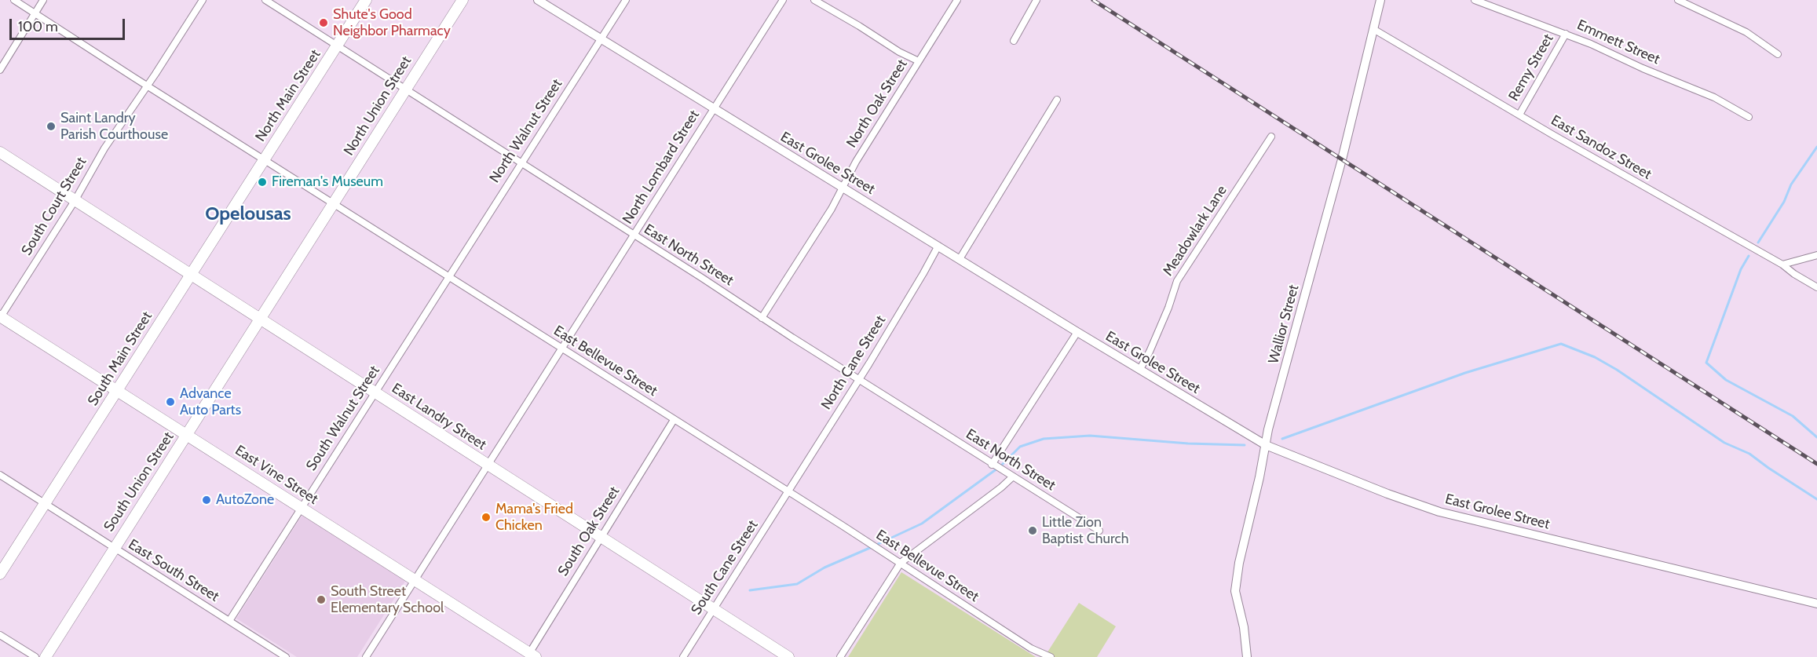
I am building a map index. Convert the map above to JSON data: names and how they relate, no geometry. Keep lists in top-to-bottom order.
{
  "streets": {
    "main road": [
      "North Main Street",
      "North Union Street",
      "South Main Street",
      "East Landry Street",
      "East Vine Street",
      "South Union Street"
    ],
    "street": [
      "Emmett Street",
      "Remy Street",
      "North Oak Street",
      "North Walnut Street",
      "East Sandoz Street",
      "East Grolee Street",
      "North Lombard Street",
      "South Court Street",
      "Meadowlark Lane",
      "East North Street",
      "Wallior Street",
      "East Bellevue Street",
      "North Cane Street",
      "South Walnut Street",
      "South Oak Street",
      "South Cane Street",
      "East South Street"
    ]
  },
  "crossings": [
    ["Emmett Street", "Remy Street"],
    ["Remy Street", "East Sandoz Street"],
    ["North Main Street", "East North Street"],
    ["North Main Street", "South Main Street"],
    ["North Main Street", "East Bellevue Street"],
    ["North Oak Street", "East Grolee Street"],
    ["North Oak Street", "East North Street"],
    ["North Union Street", "East North Street"],
    ["North Union Street", "East Bellevue Street"],
    ["North Union Street", "South Union Street"],
    ["North Walnut Street", "East Grolee Street"],
    ["North Walnut Street", "East North Street"],
    ["North Walnut Street", "East Bellevue Street"],
    ["North Walnut Street", "South Walnut Street"],
    ["East Sandoz Street", "Wallior Street"],
    ["East Grolee Street", "North Lombard Street"],
    ["East Grolee Street", "Meadowlark Lane"],
    ["East Grolee Street", "Wallior Street"],
    ["East Grolee Street", "North Cane Street"],
    ["North Lombard Street", "East North Street"],
    ["North Lombard Street", "East Bellevue Street"],
    ["North Lombard Street", "East Landry Street"],
    ["North Lombard Street", "East Vine Street"],
    ["South Court Street", "East Bellevue Street"],
    ["South Court Street", "East Landry Street"],
    ["South Court Street", "East Vine Street"],
    ["East North Street", "North Cane Street"],
    ["South Main Street", "East Bellevue Street"],
    ["South Main Street", "East Landry Street"],
    ["South Main Street", "East Vine Street"],
    ["South Main Street", "East South Street"],
    ["East Bellevue Street", "North Cane Street"],
    ["East Bellevue Street", "South Walnut Street"],
    ["East Bellevue Street", "South Union Street"],
    ["East Bellevue Street", "South Oak Street"],
    ["East Bellevue Street", "South Cane Street"],
    ["North Cane Street", "South Cane Street"],
    ["East Landry Street", "South Walnut Street"],
    ["East Landry Street", "South Union Street"],
    ["East Landry Street", "South Oak Street"],
    ["East Landry Street", "South Cane Street"],
    ["South Walnut Street", "East Vine Street"],
    ["South Walnut Street", "East South Street"],
    ["East Vine Street", "South Union Street"],
    ["East Vine Street", "South Oak Street"],
    ["South Union Street", "East South Street"]
  ],
  "districts": ["Opelousas"],
  "places": [
    "Shute's Good Neighbor Pharmacy",
    "Saint Landry Parish Courthouse",
    "Fireman's Museum",
    "Advance Auto Parts",
    "AutoZone",
    "Mama's Fried Chicken",
    "Little Zion Baptist Church",
    "South Street Elementary School"
  ],
  "scale_bar": "100 m"
}
